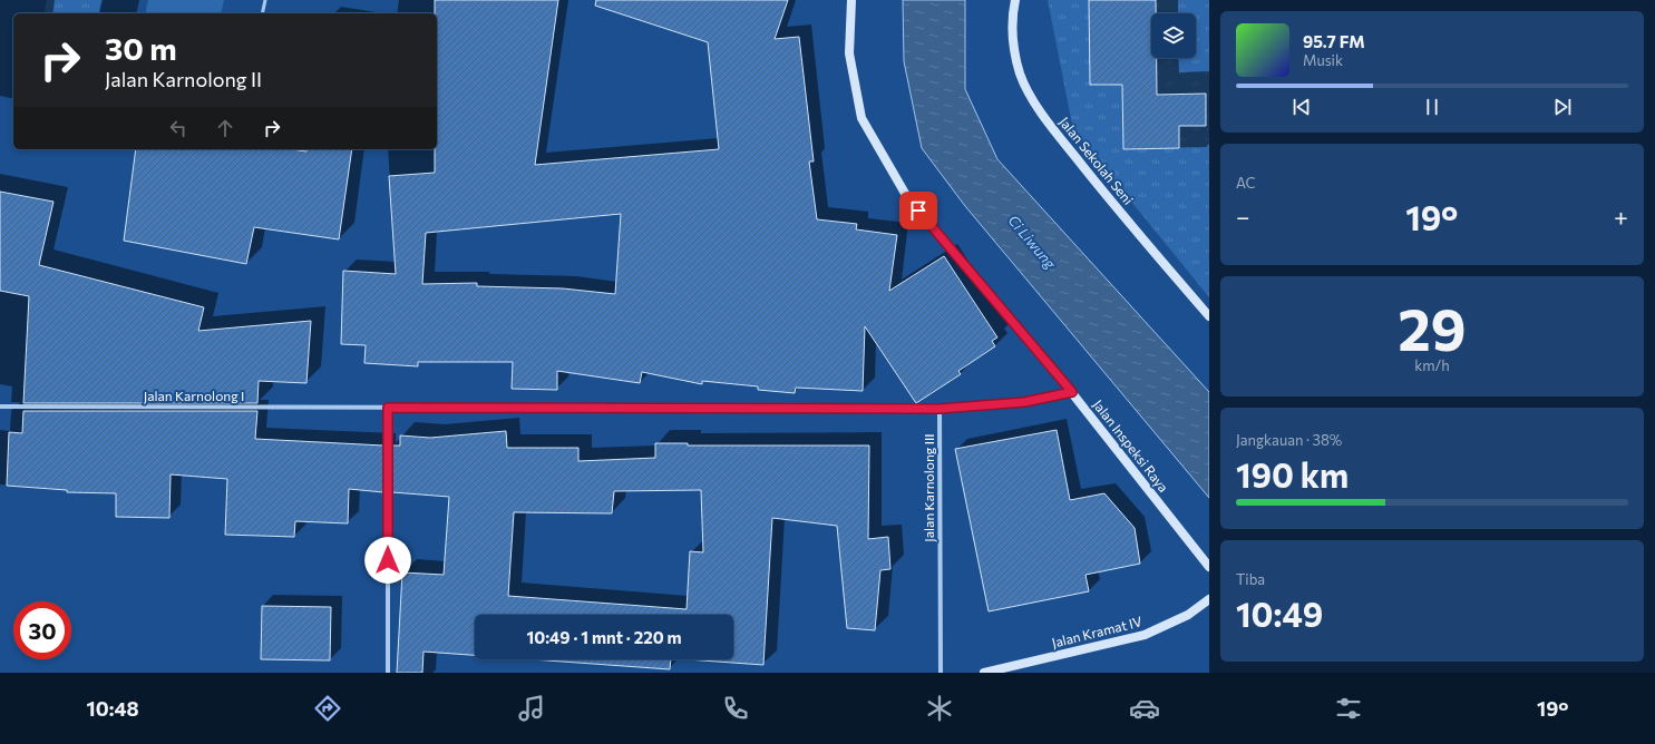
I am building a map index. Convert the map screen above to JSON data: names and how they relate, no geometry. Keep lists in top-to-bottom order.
{
  "streets": {
    "street": [
      "Jalan Sekolah Seni",
      "Jalan Karnolong I",
      "Jalan Inspeksi Raya",
      "Jalan Karnolong III",
      "Jalan Kramat IV"
    ]
  },
  "crossings": [
    ["Jalan Karnolong I", "Jalan Karnolong III"]
  ],
  "water": ["Ci Liwung"],
  "page": {
    "turn": ["30 m", "Jalan Karnolong II"],
    "song": ["95.7 FM", "Musik"],
    "tile": [
      "AC",
      ["29", "km/h"],
      ["Jangkauan · 38%", "190 km"],
      ["Tiba", "10:49"]
    ],
    "heat": ["−", "19°", "+"],
    "limit": "30",
    "trip": "10:49 · 1 mnt · 220 m",
    "tabs": ["10:48", "19°"]
  }
}
